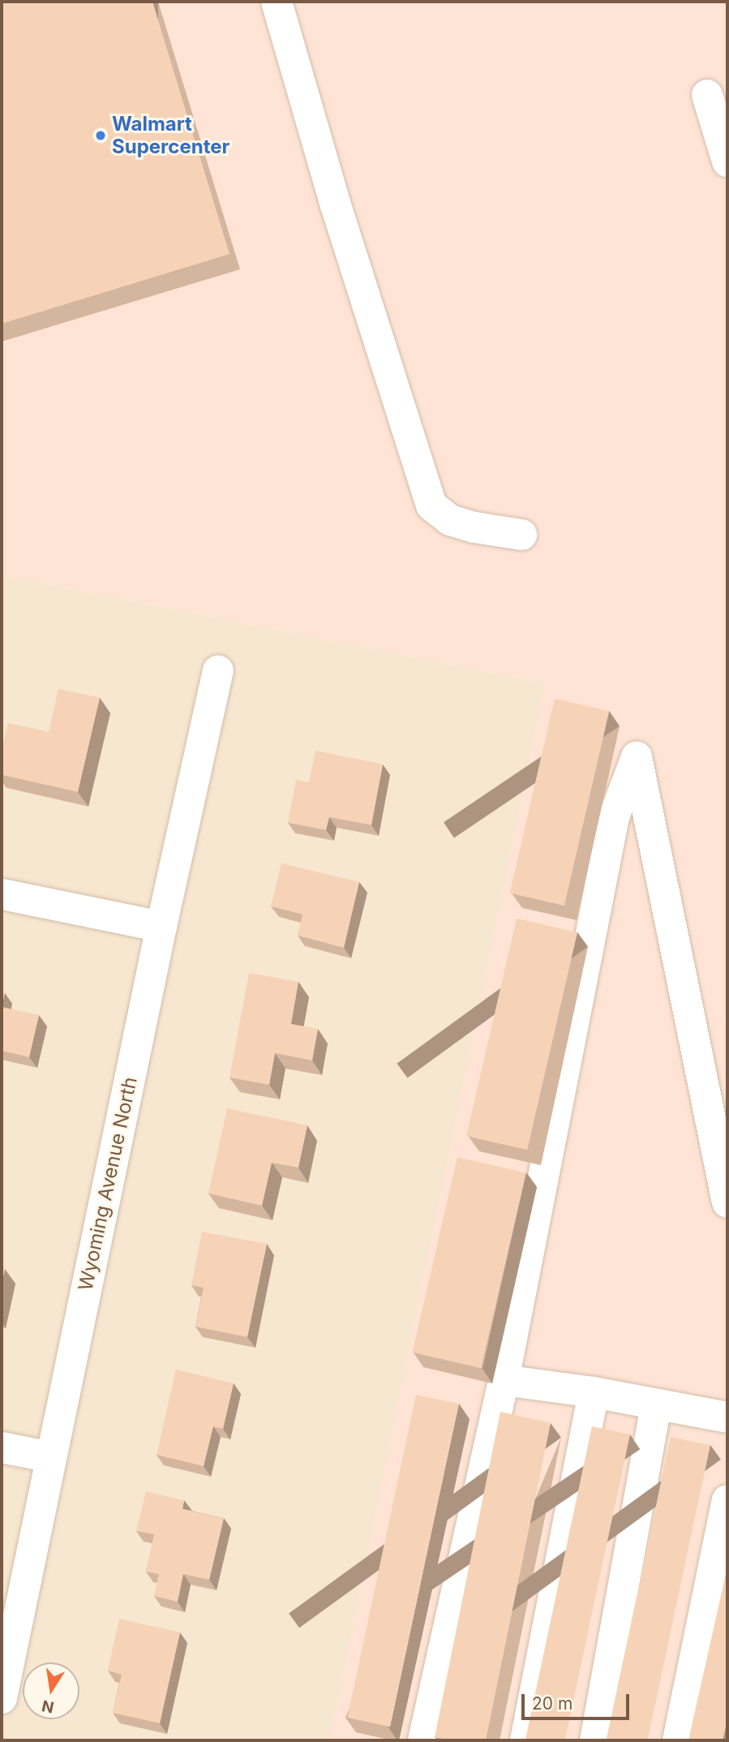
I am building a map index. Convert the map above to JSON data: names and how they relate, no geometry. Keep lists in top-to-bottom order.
{
  "streets": {
    "street": ["Wyoming Avenue North"]
  },
  "places": ["Walmart Supercenter"],
  "scale_bar": "20 m",
  "north": "bottom"
}
